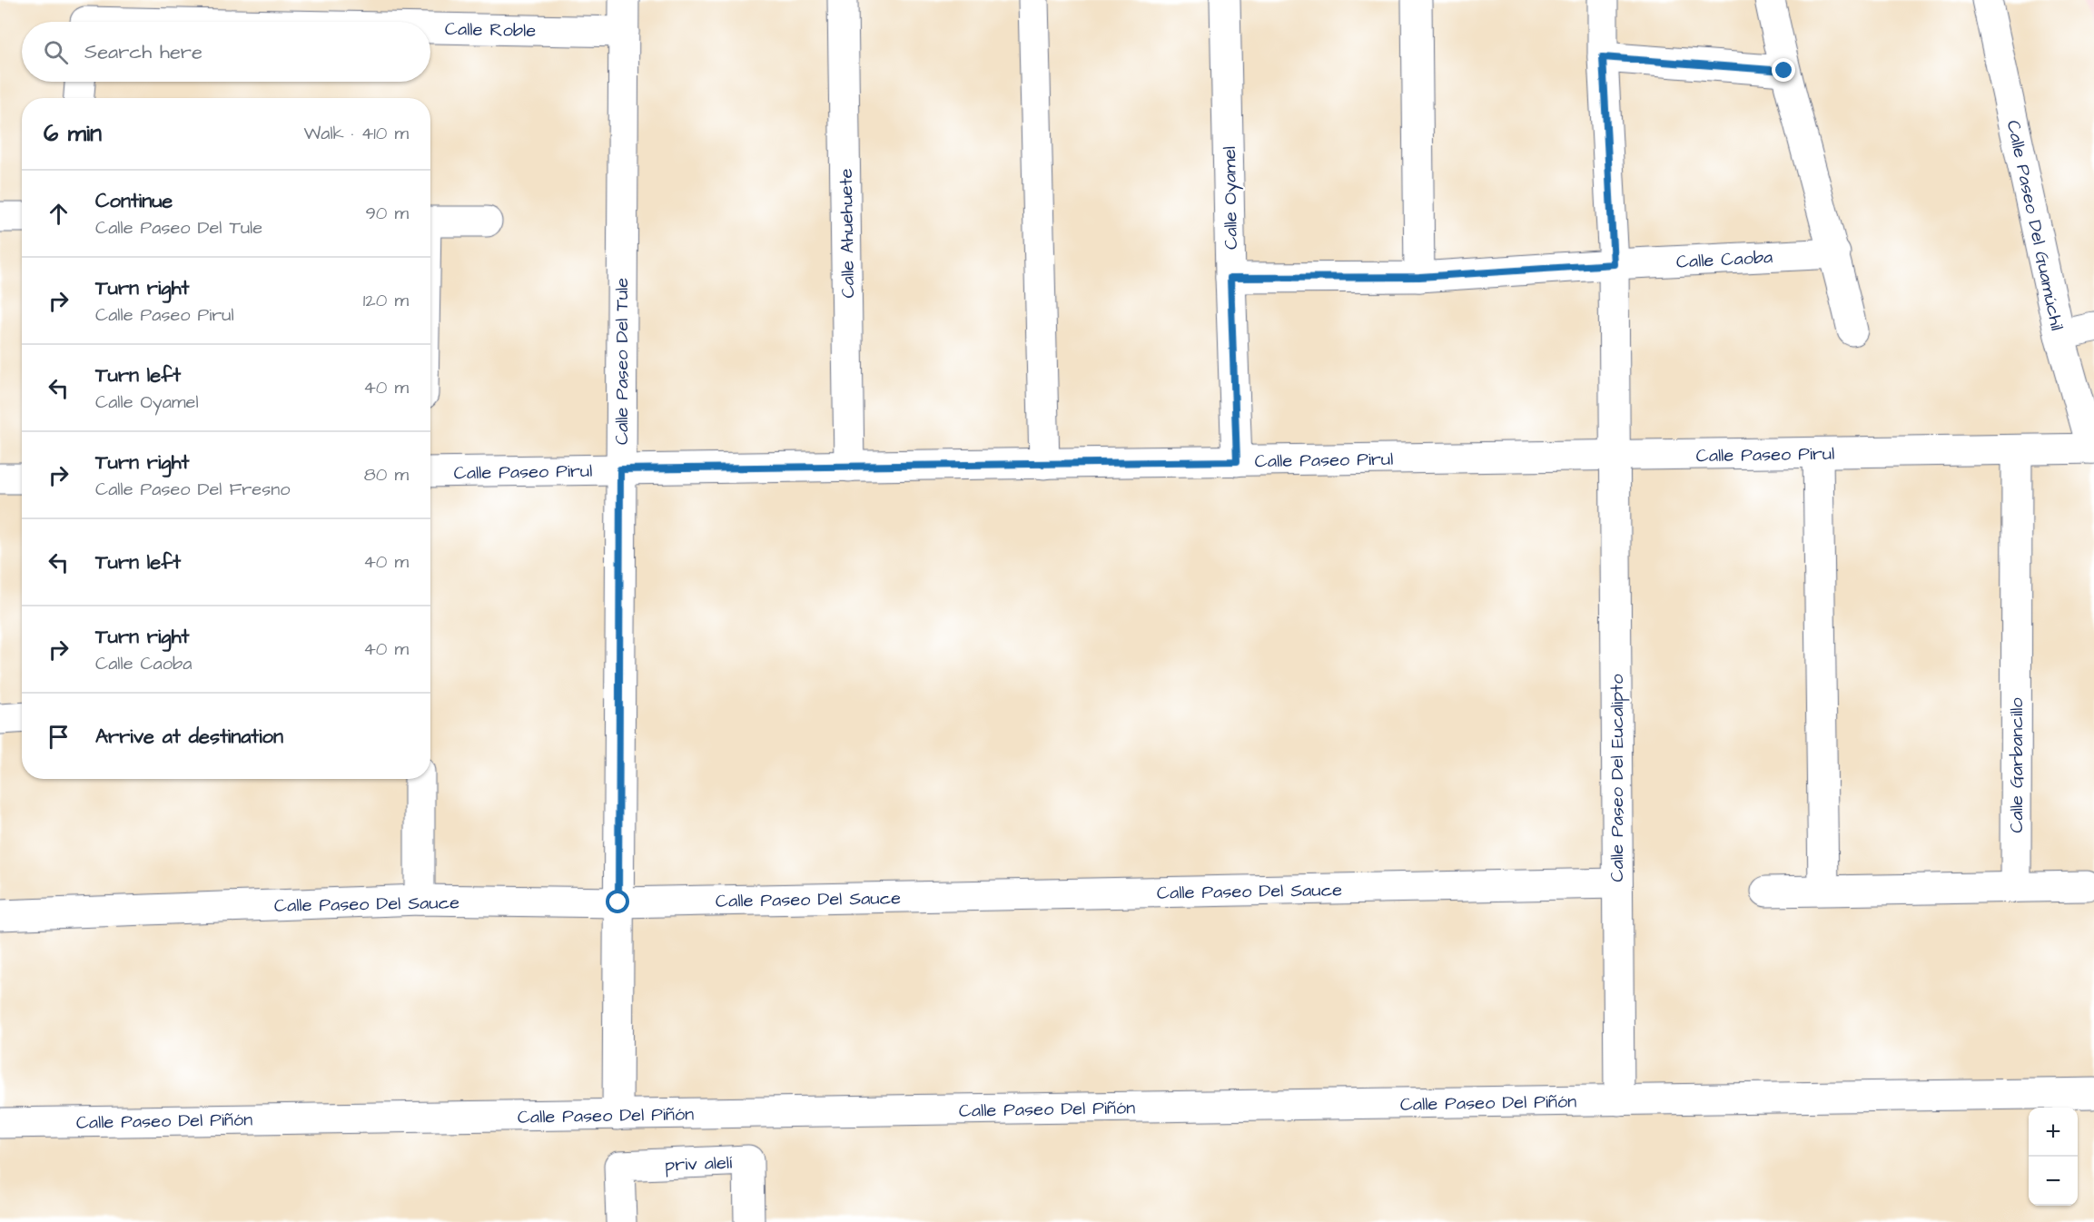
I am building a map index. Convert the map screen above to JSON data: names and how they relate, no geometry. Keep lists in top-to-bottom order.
{
  "streets": {
    "street": [
      "Calle Roble",
      "Calle Oyamel",
      "Calle Paseo Del Guamúchil",
      "Calle Ahuehuete",
      "Calle Caoba",
      "Calle Paseo Del Tule",
      "Calle Paseo Pirul",
      "Calle Garbancillo",
      "Calle Paseo Del Eucalipto",
      "Calle Paseo Del Sauce",
      "Calle Paseo Del Piñón",
      "priv alelí"
    ]
  },
  "crossings": [
    ["Calle Roble", "Calle Paseo Del Tule"],
    ["Calle Oyamel", "Calle Caoba"],
    ["Calle Oyamel", "Calle Paseo Pirul"],
    ["Calle Paseo Del Guamúchil", "Calle Paseo Pirul"],
    ["Calle Ahuehuete", "Calle Paseo Pirul"],
    ["Calle Caoba", "Calle Paseo Del Eucalipto"],
    ["Calle Paseo Del Tule", "Calle Paseo Pirul"],
    ["Calle Paseo Del Tule", "Calle Paseo Del Sauce"],
    ["Calle Paseo Del Tule", "Calle Paseo Del Piñón"],
    ["Calle Paseo Pirul", "Calle Garbancillo"],
    ["Calle Paseo Pirul", "Calle Paseo Del Eucalipto"],
    ["Calle Paseo Del Eucalipto", "Calle Paseo Del Sauce"],
    ["Calle Paseo Del Eucalipto", "Calle Paseo Del Piñón"]
  ],
  "page": {
    "search": "Search here",
    "heading": ["6 min", "Walk · 410 m"],
    "list": [
      ["Continue", "Calle Paseo Del Tule", "90 m"],
      ["Turn right", "Calle Paseo Pirul", "120 m"],
      ["Turn left", "Calle Oyamel", "40 m"],
      ["Turn right", "Calle Paseo Del Fresno", "80 m"],
      ["Turn left", "40 m"],
      ["Turn right", "Calle Caoba", "40 m"],
      "Arrive at destination"
    ],
    "map_buttons": ["+", "−"]
  }
}
